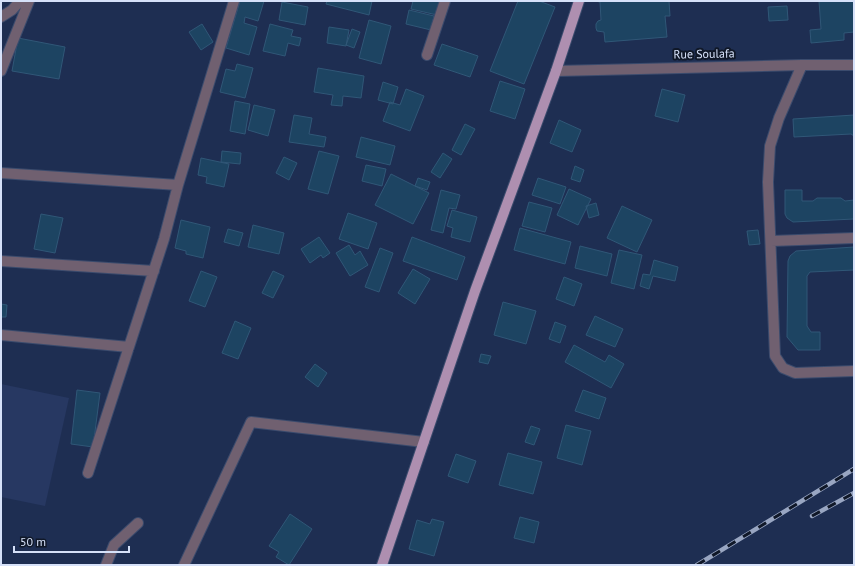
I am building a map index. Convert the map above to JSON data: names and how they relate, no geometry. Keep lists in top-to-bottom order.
{
  "streets": {
    "street": ["Rue Soulafa"]
  },
  "scale_bar": "50 m"
}
